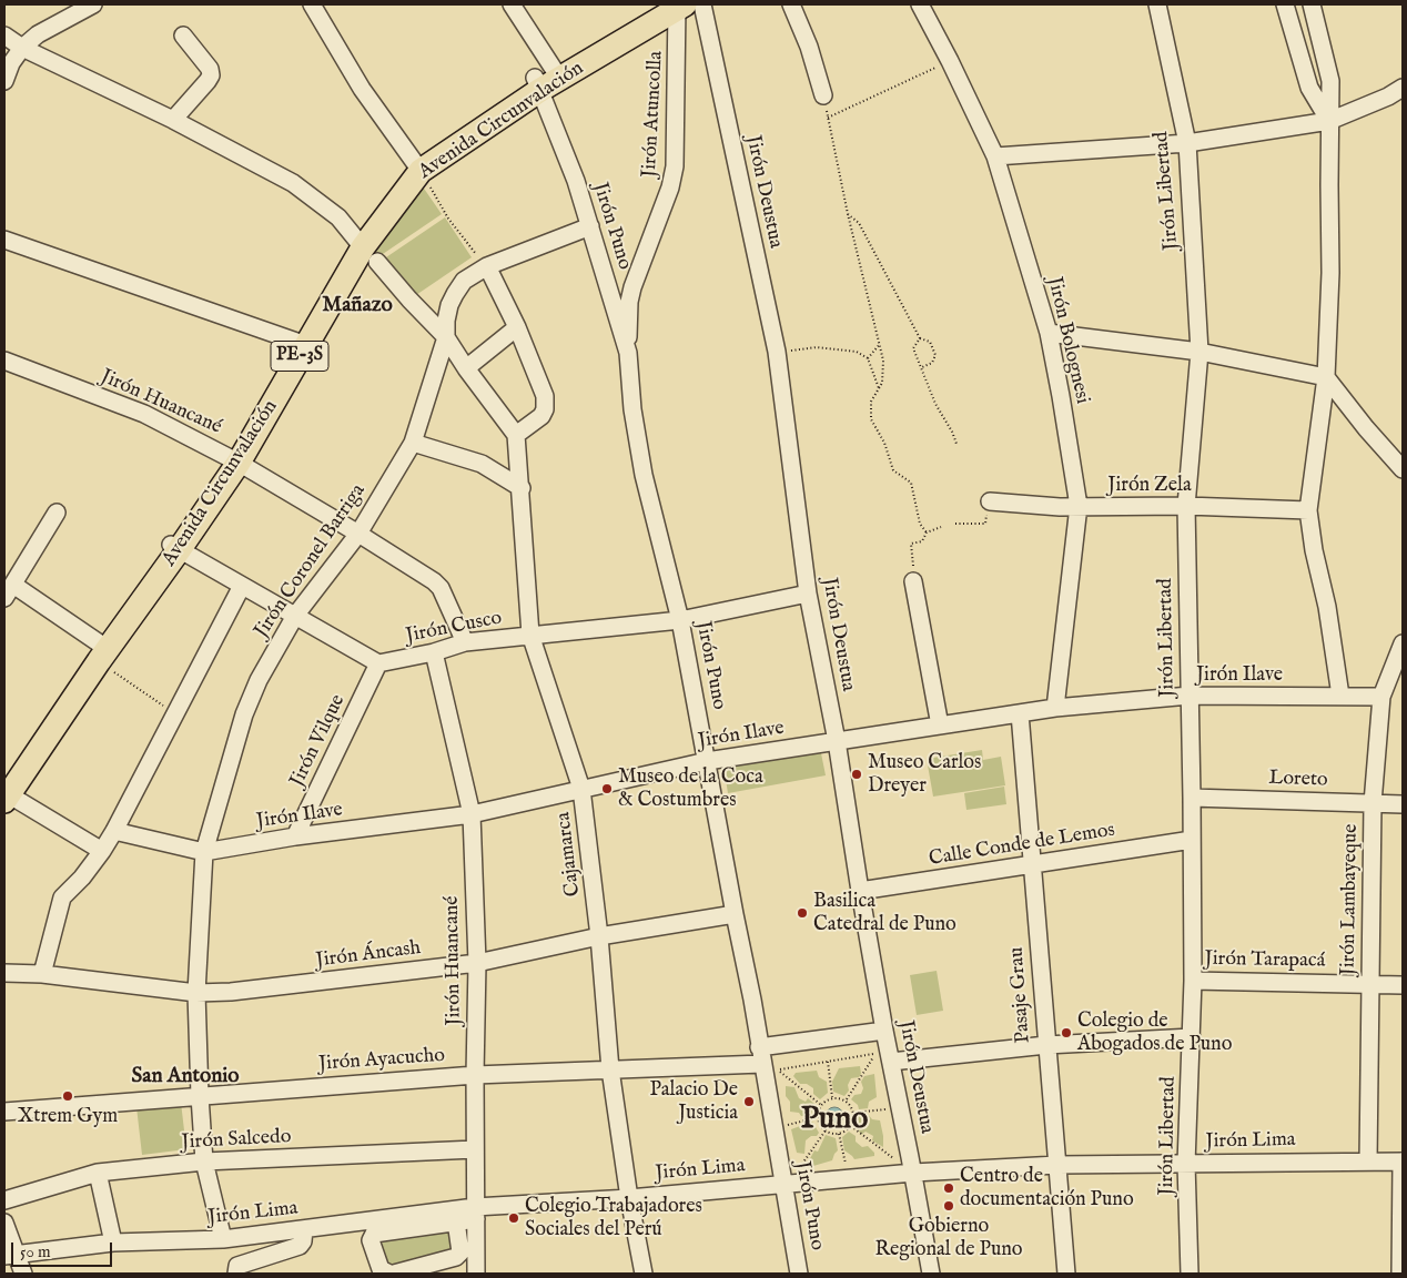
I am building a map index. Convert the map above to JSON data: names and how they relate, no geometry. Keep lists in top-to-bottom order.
{
  "streets": {
    "highway": ["Avenida Circunvalación", "PE-3S"],
    "street": [
      "Jirón Atuncolla",
      "Jirón Libertad",
      "Jirón Deustua",
      "Jirón Puno",
      "Jirón Bolognesi",
      "Jirón Huancané",
      "Jirón Zela",
      "Jirón Coronel Barriga",
      "Jirón Cusco",
      "Jirón Ilave",
      "Jirón Vilque",
      "Loreto",
      "Calle Conde de Lemos",
      "Cajamarca",
      "Jirón Lambayeque",
      "Jirón Áncash",
      "Jirón Tarapacá",
      "Pasaje Grau",
      "Jirón Ayacucho",
      "Jirón Salcedo",
      "Jirón Lima"
    ]
  },
  "crossings": [
    ["Jirón Atuncolla", "Avenida Circunvalación"],
    ["Jirón Atuncolla", "Jirón Puno"],
    ["Avenida Circunvalación", "Jirón Puno"],
    ["Avenida Circunvalación", "Jirón Huancané"],
    ["Jirón Libertad", "Jirón Zela"],
    ["Jirón Libertad", "Jirón Ilave"],
    ["Jirón Libertad", "Loreto"],
    ["Jirón Libertad", "Calle Conde de Lemos"],
    ["Jirón Libertad", "Jirón Tarapacá"],
    ["Jirón Libertad", "Jirón Lima"],
    ["Jirón Deustua", "Jirón Cusco"],
    ["Jirón Deustua", "Jirón Ilave"],
    ["Jirón Deustua", "Calle Conde de Lemos"],
    ["Jirón Deustua", "Jirón Ayacucho"],
    ["Jirón Deustua", "Jirón Lima"],
    ["Jirón Puno", "Jirón Coronel Barriga"],
    ["Jirón Puno", "Jirón Cusco"],
    ["Jirón Puno", "Jirón Ilave"],
    ["Jirón Puno", "Jirón Áncash"],
    ["Jirón Puno", "Jirón Ayacucho"],
    ["Jirón Puno", "Jirón Lima"],
    ["Jirón Bolognesi", "Jirón Zela"],
    ["Jirón Bolognesi", "Jirón Ilave"],
    ["Jirón Huancané", "Jirón Coronel Barriga"],
    ["Jirón Huancané", "Jirón Cusco"],
    ["Jirón Huancané", "Jirón Ilave"],
    ["Jirón Huancané", "Jirón Áncash"],
    ["Jirón Huancané", "Jirón Ayacucho"],
    ["Jirón Huancané", "Jirón Salcedo"],
    ["Jirón Huancané", "Jirón Lima"],
    ["Jirón Coronel Barriga", "Jirón Ilave"],
    ["Jirón Coronel Barriga", "Jirón Áncash"],
    ["Jirón Coronel Barriga", "Jirón Ayacucho"],
    ["Jirón Coronel Barriga", "Jirón Salcedo"],
    ["Jirón Coronel Barriga", "Jirón Lima"],
    ["Jirón Cusco", "Jirón Vilque"],
    ["Jirón Cusco", "Cajamarca"],
    ["Jirón Ilave", "Jirón Vilque"],
    ["Jirón Ilave", "Cajamarca"],
    ["Jirón Ilave", "Jirón Lambayeque"],
    ["Jirón Ilave", "Pasaje Grau"],
    ["Loreto", "Jirón Lambayeque"],
    ["Calle Conde de Lemos", "Pasaje Grau"],
    ["Cajamarca", "Jirón Áncash"],
    ["Cajamarca", "Jirón Ayacucho"],
    ["Cajamarca", "Jirón Lima"],
    ["Jirón Lambayeque", "Jirón Tarapacá"],
    ["Jirón Lambayeque", "Jirón Lima"],
    ["Pasaje Grau", "Jirón Lima"]
  ],
  "districts": ["Mañazo", "San Antonio", "Puno"],
  "places": [
    "Museo Carlos Dreyer",
    "Museo de la Coca & Costumbres",
    "Basilica Catedral de Puno",
    "Colegio de Abogados de Puno",
    "Xtrem Gym",
    "Palacio De Justicia",
    "Centro de documentación Puno",
    "Gobierno Regional de Puno",
    "Colegio Trabajadores Sociales del Perú"
  ],
  "scale_bar": "50 m"
}
